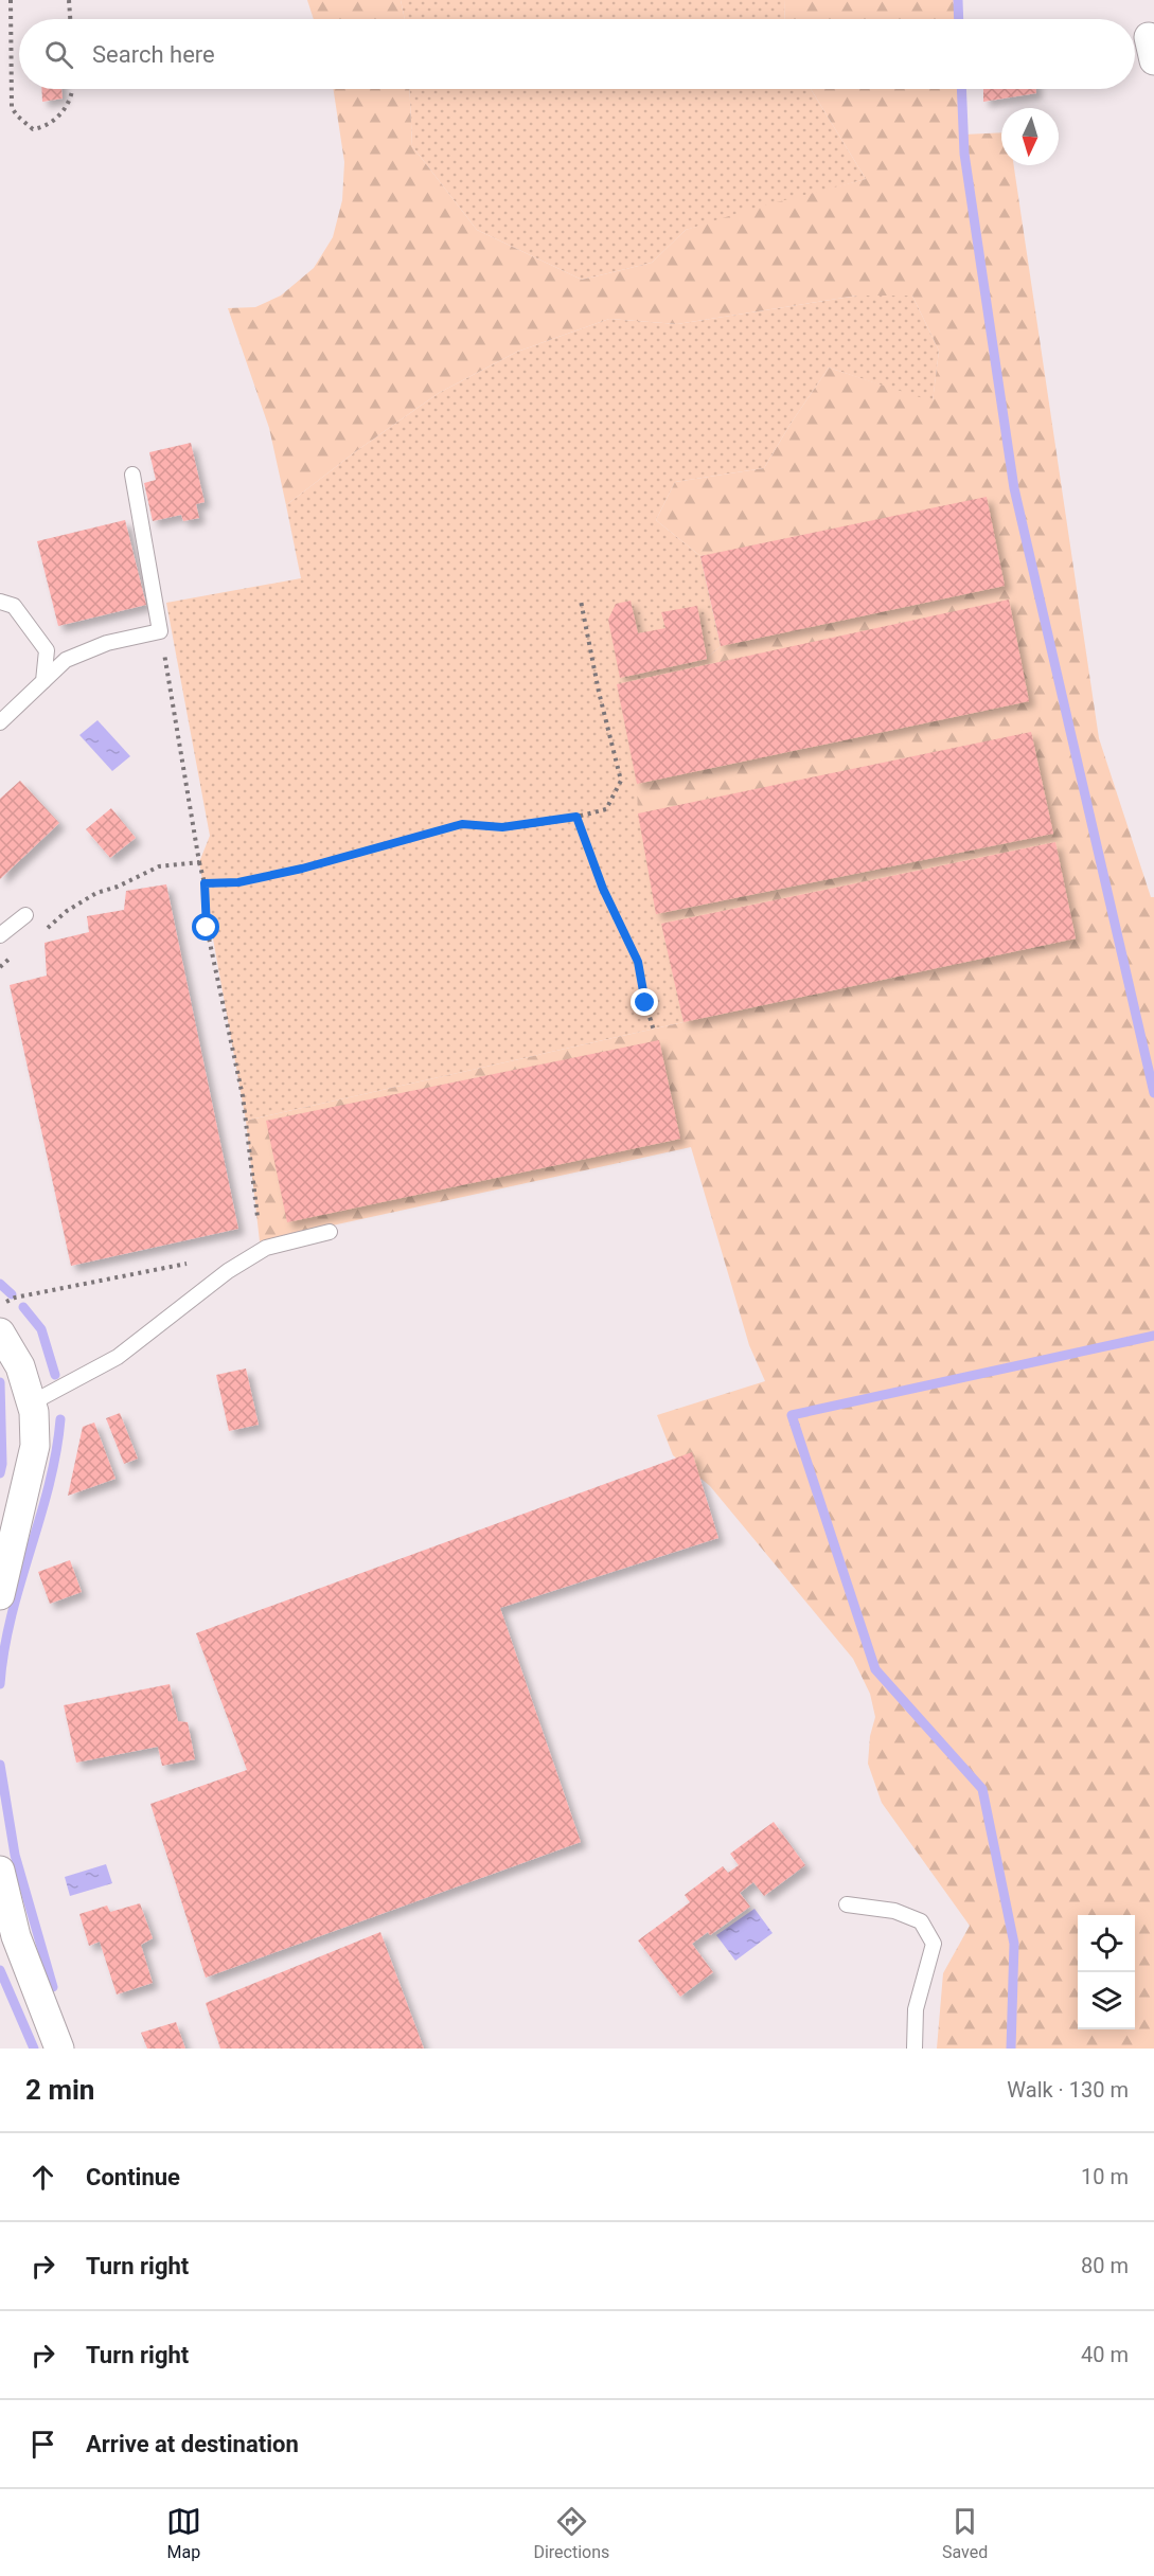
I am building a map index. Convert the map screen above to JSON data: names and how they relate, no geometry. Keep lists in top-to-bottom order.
{
  "north": "bottom",
  "page": {
    "search": "Search here",
    "heading": ["2 min", "Walk · 130 m"],
    "list": [
      ["Continue", "10 m"],
      ["Turn right", "80 m"],
      ["Turn right", "40 m"],
      "Arrive at destination"
    ],
    "nav": ["Map", "Directions", "Saved"]
  }
}
